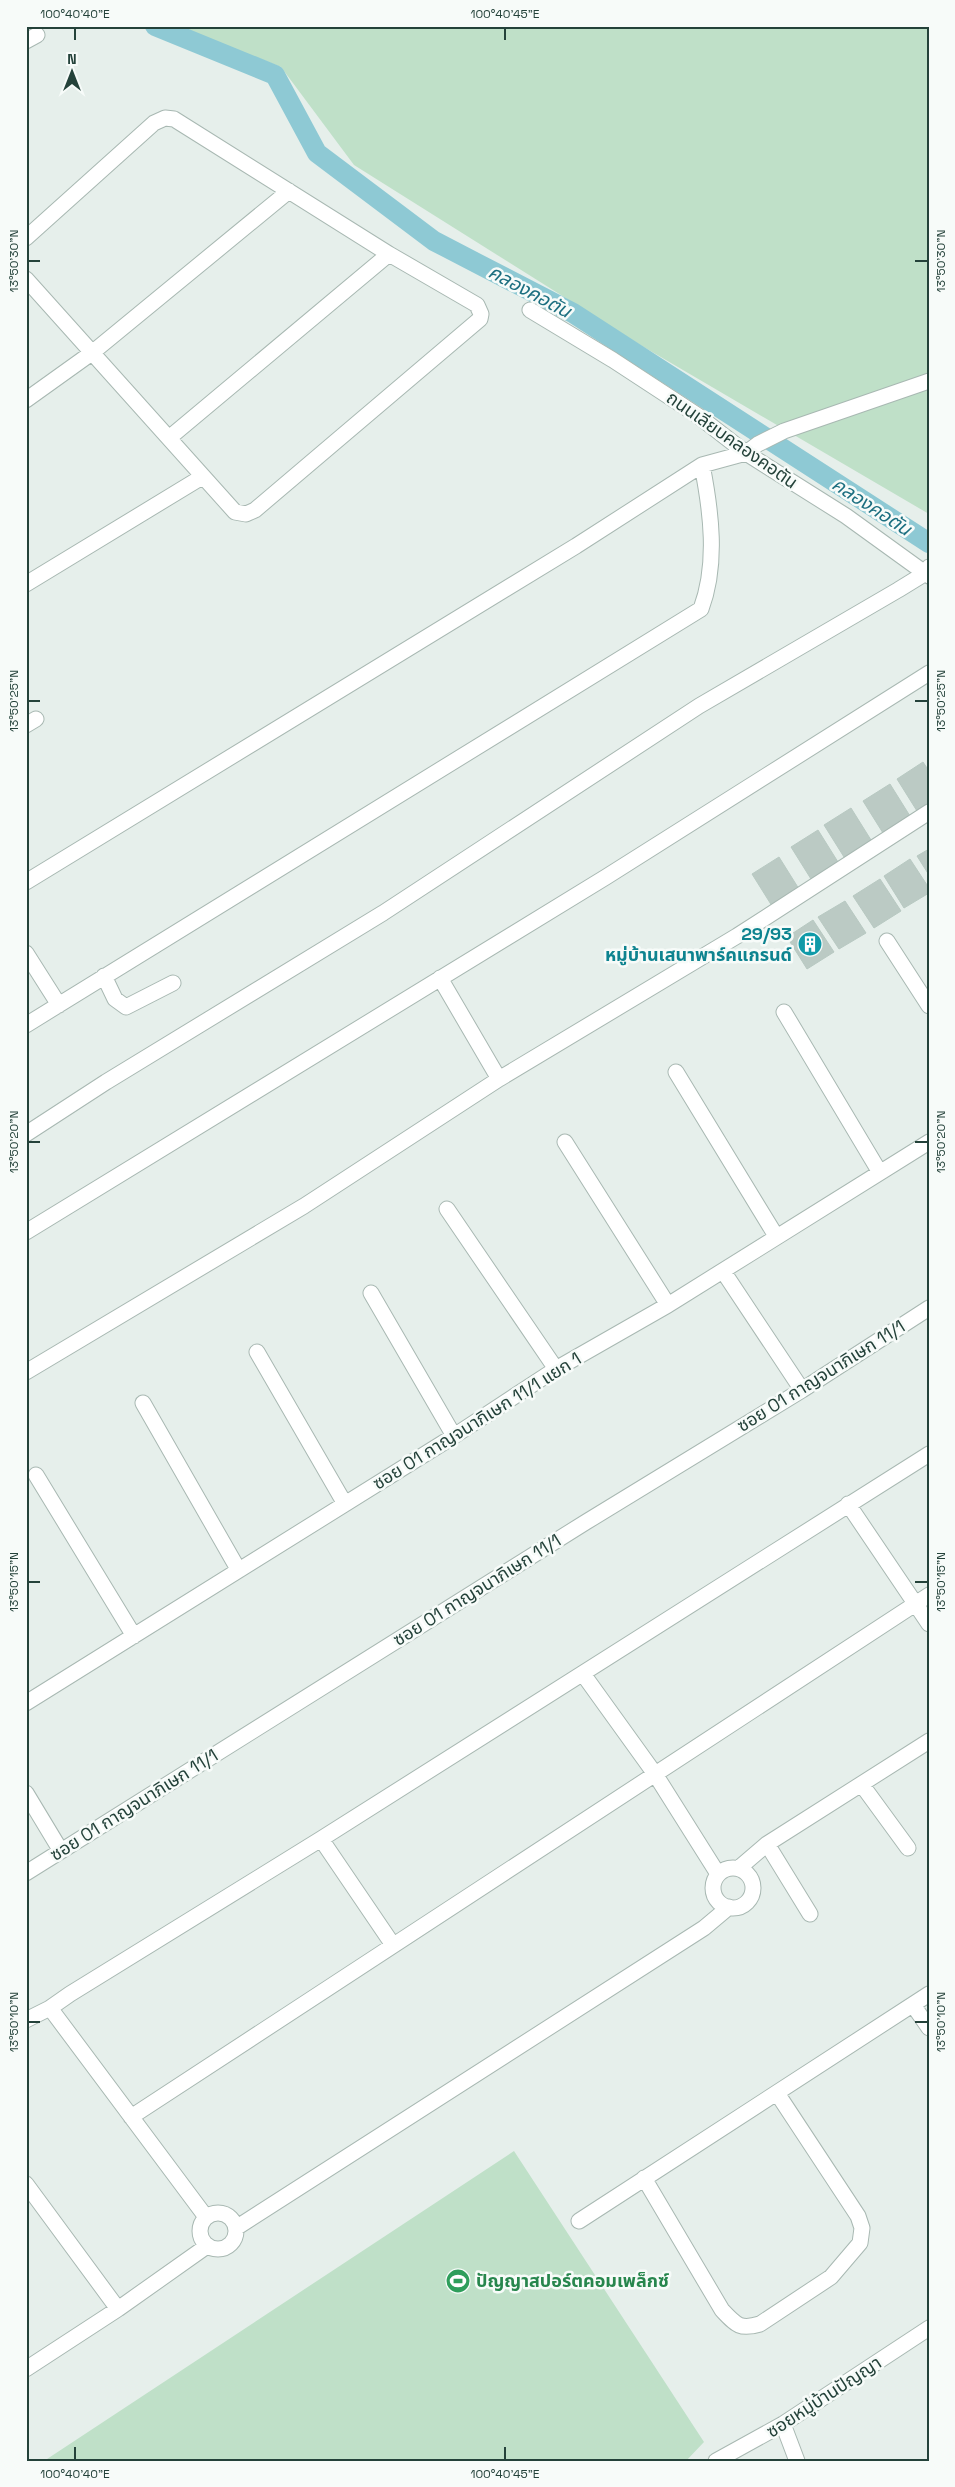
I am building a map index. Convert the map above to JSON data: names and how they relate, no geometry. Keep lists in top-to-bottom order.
{
  "streets": {
    "street": [
      "ถนนเลียบคลองคอตัน",
      "ซอย 01 กาญจนาภิเษก 11/1",
      "ซอย 01 กาญจนาภิเษก 11/1 แยก 1",
      "ซอยหมู่บ้านปัญญา"
    ]
  },
  "water": ["คลองคอตัน"],
  "places": {
    "building": ["29/93 หมู่บ้านเสนาพาร์คแกรนด์"],
    "sports": ["ปัญญาสปอร์ตคอมเพล็กซ์"]
  },
  "north": "top",
  "coordinates": [
    "100°40'40\"E",
    "100°40'45\"E",
    "13°50'30\"N",
    "13°50'25\"N",
    "13°50'20\"N",
    "13°50'15\"N",
    "13°50'10\"N"
  ]
}
